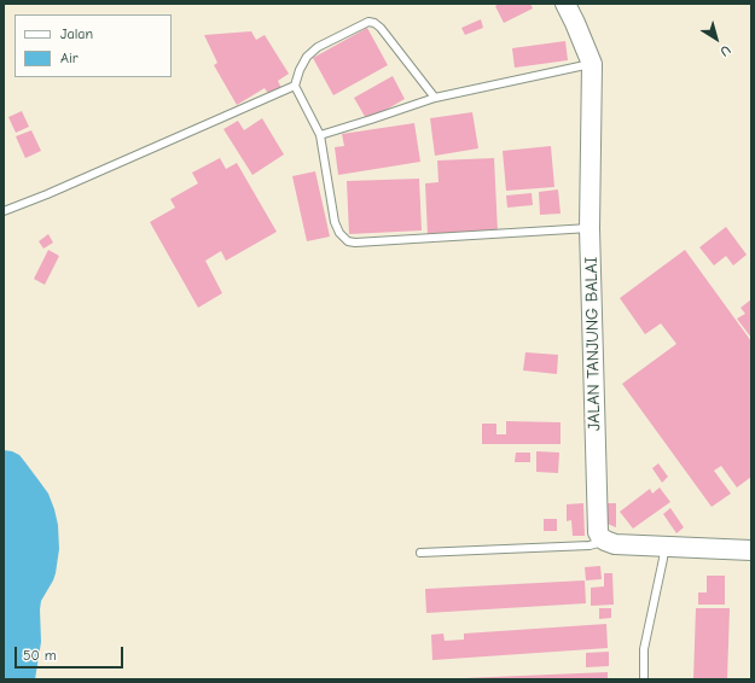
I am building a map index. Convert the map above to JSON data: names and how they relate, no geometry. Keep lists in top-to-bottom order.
{
  "streets": {
    "street": ["JALAN TANJUNG BALAI"]
  },
  "legend": ["Jalan", "Air"],
  "scale_bar": "50 m",
  "north": "bottom right"
}
